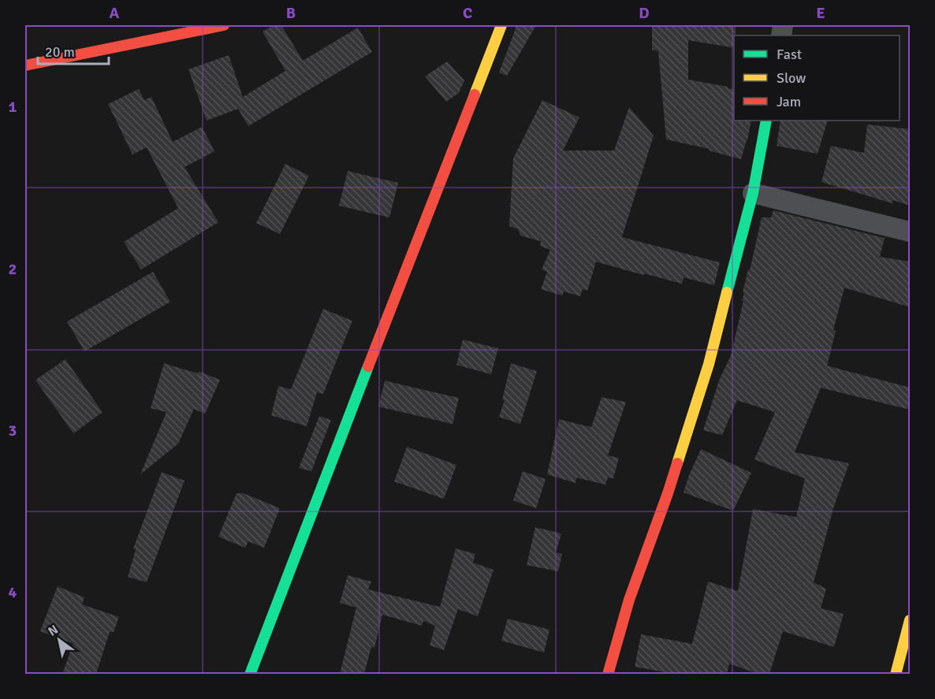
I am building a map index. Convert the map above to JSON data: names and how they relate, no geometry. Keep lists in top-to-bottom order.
{
  "legend": ["Fast", "Slow", "Jam"],
  "scale_bar": "20 m",
  "north": "top left",
  "grid": {
    "columns": [
      "A",
      "B",
      "C",
      "D",
      "E"
    ],
    "rows": [
      "1",
      "2",
      "3",
      "4"
    ]
  }
}
